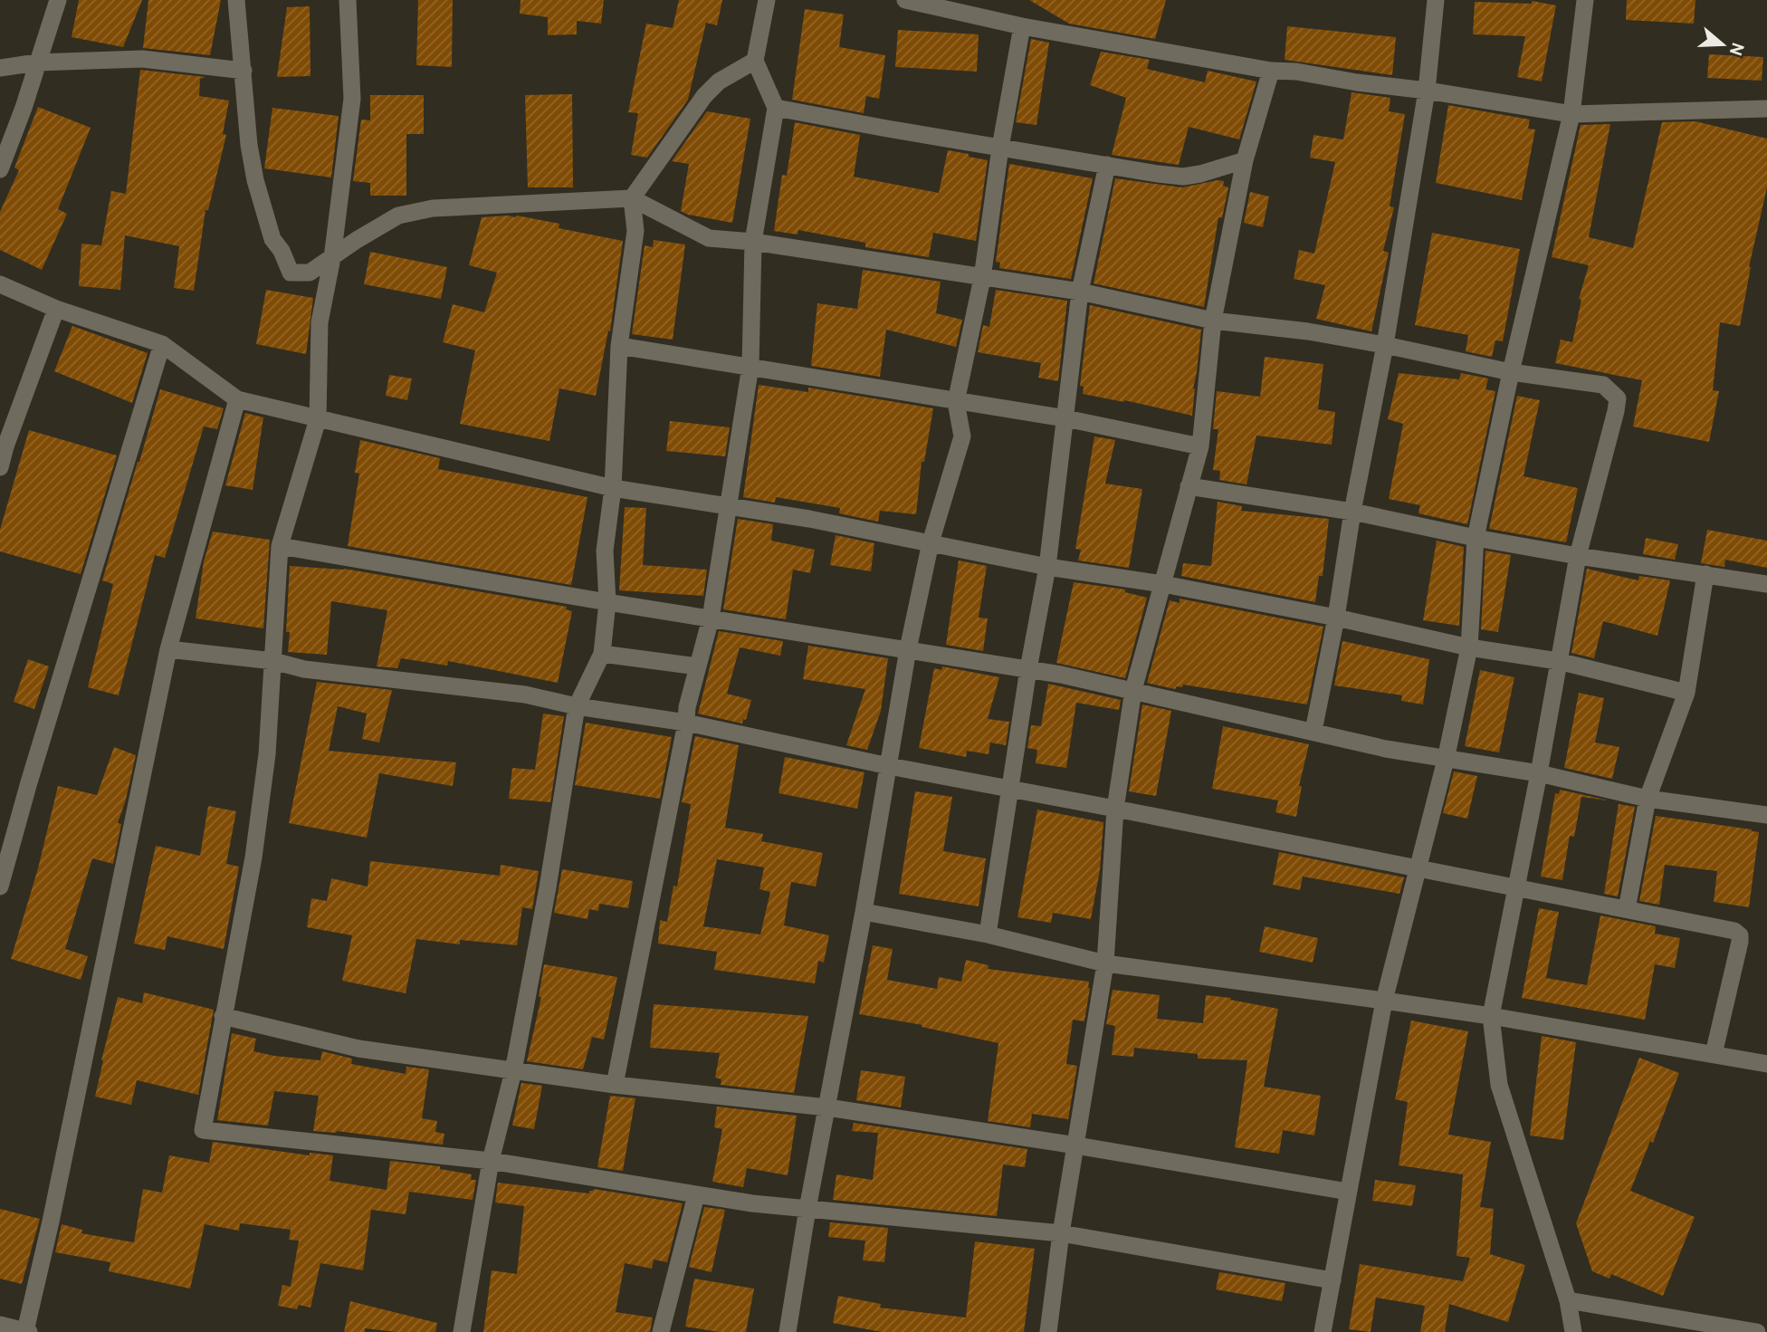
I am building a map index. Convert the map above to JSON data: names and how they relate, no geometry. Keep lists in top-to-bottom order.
{
  "north": "right"
}
